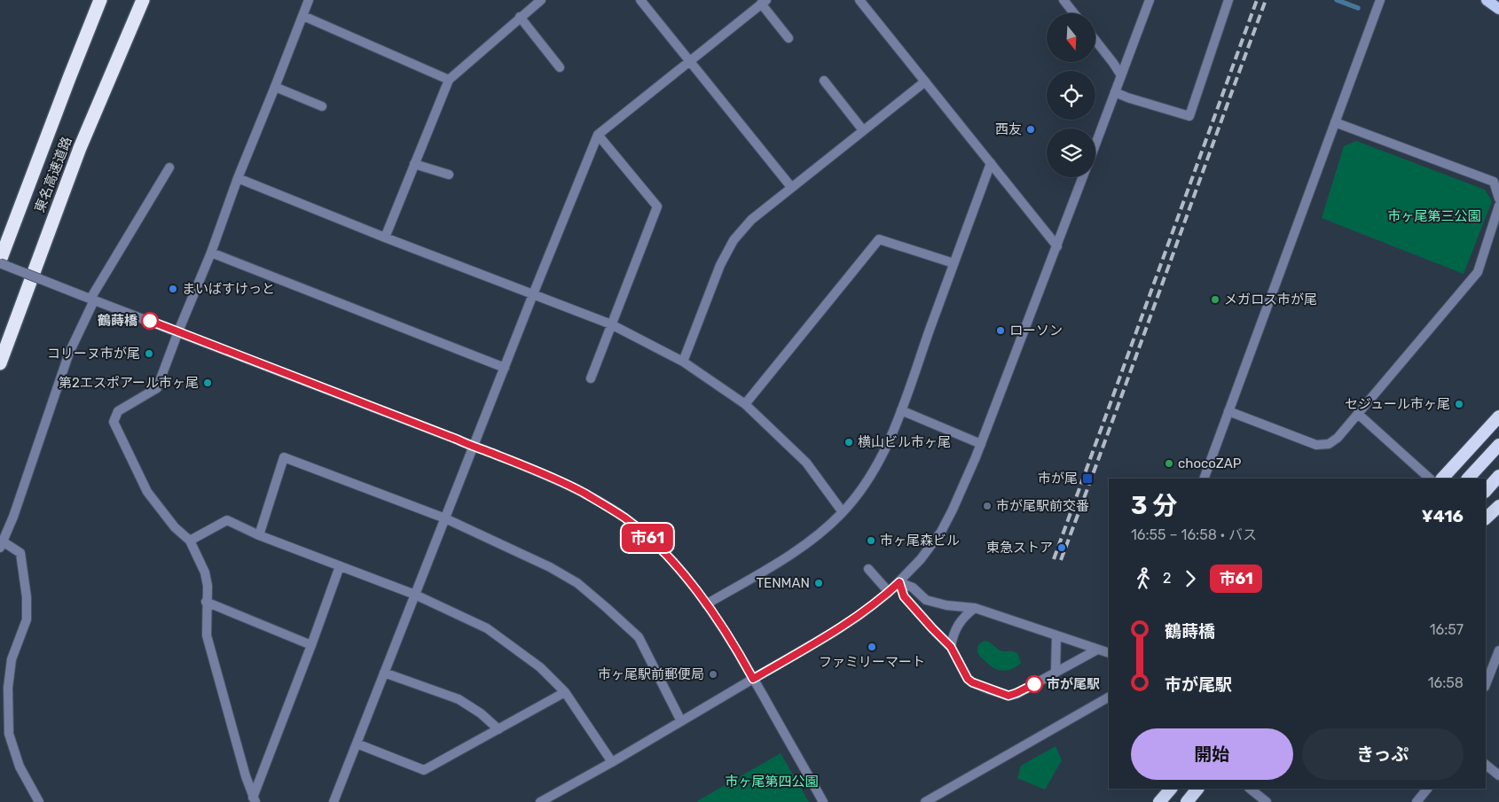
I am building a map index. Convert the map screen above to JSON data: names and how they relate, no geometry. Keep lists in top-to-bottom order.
{
  "streets": {
    "highway": ["東名高速道路"]
  },
  "parks": ["市ヶ尾第三公園", "市ヶ尾第四公園"],
  "places": {
    "other": [
      "西友",
      "まいばすけっと",
      "メガロス市が尾",
      "鶴蒔橋",
      "ローソン",
      "コリーヌ市が尾",
      "第2エスポアール市ヶ尾",
      "セジュール市ヶ尾",
      "横山ビル市ヶ尾",
      "chocoZAP",
      "市が尾駅前交番",
      "市ヶ尾森ビル",
      "東急ストア",
      "TENMAN",
      "ファミリーマート",
      "市ヶ尾駅前郵便局",
      "市が尾駅"
    ],
    "transit": ["市が尾"]
  },
  "lines": ["bus line 市61"],
  "north": "bottom",
  "page": {
    "on_map": "市61",
    "heading": ["3 分", "16:55 – 16:58 · バス", "¥416"],
    "legs": ["2", "市61"],
    "list": [
      {
        "name": "鶴蒔橋",
        "value": "16:57"
      },
      {
        "name": "市が尾駅",
        "value": "16:58"
      }
    ],
    "buttons": ["開始", "きっぷ"]
  }
}
